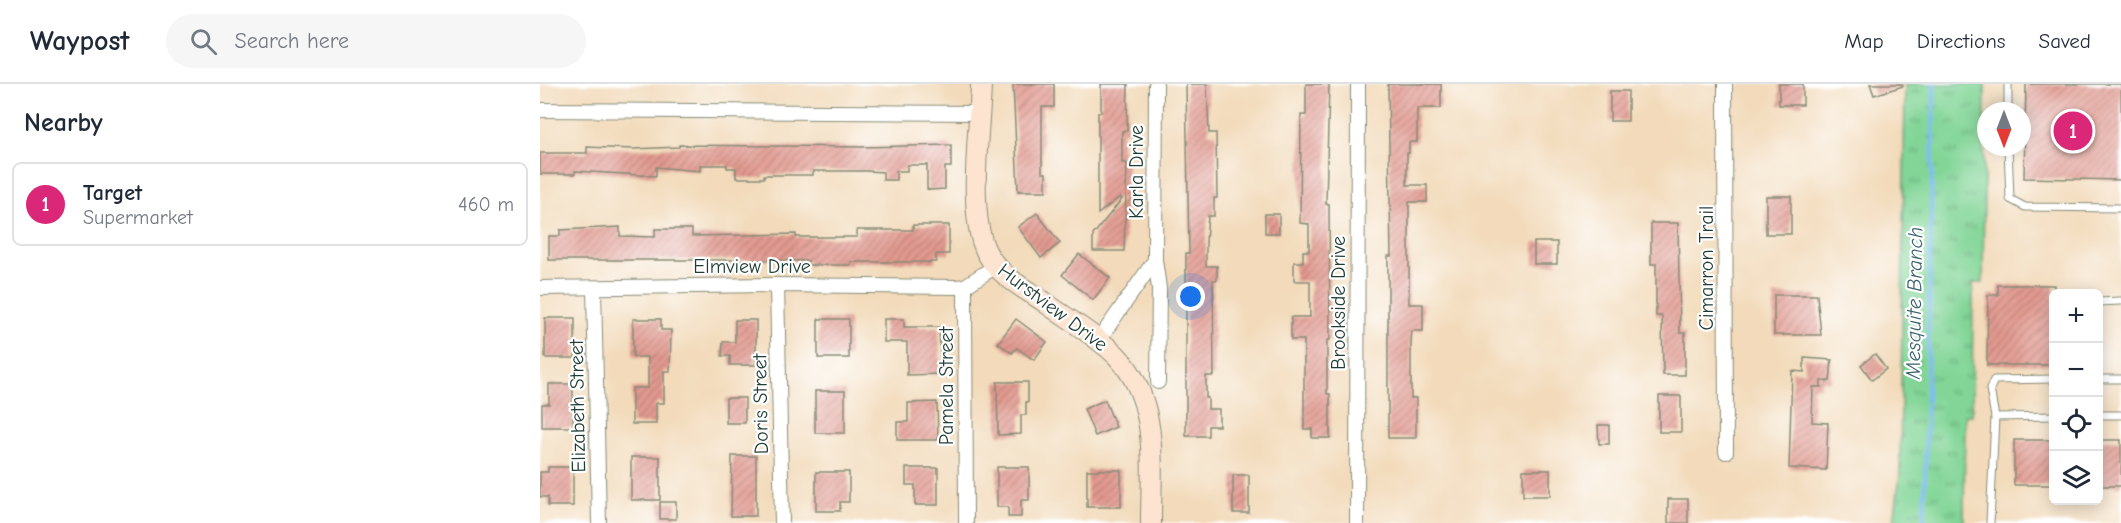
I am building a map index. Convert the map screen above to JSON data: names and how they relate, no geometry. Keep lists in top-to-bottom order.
{
  "streets": {
    "street": [
      "Karla Drive",
      "Elmview Drive",
      "Cimarron Trail",
      "Brookside Drive",
      "Hurstview Drive",
      "Pamela Street",
      "Doris Street",
      "Elizabeth Street"
    ]
  },
  "crossings": [
    ["Elmview Drive", "Pamela Street"],
    ["Elmview Drive", "Doris Street"],
    ["Elmview Drive", "Elizabeth Street"]
  ],
  "water": ["Mesquite Branch"],
  "north": "bottom",
  "page": {
    "header": "Waypost",
    "search": "Search here",
    "nav": ["Map", "Directions", "Saved"],
    "heading": "Nearby",
    "pins": "1",
    "list": [
      {
        "mark": "1",
        "name": "Target",
        "note": "Supermarket",
        "value": "460 m"
      }
    ],
    "map_buttons": ["+", "−"]
  }
}
